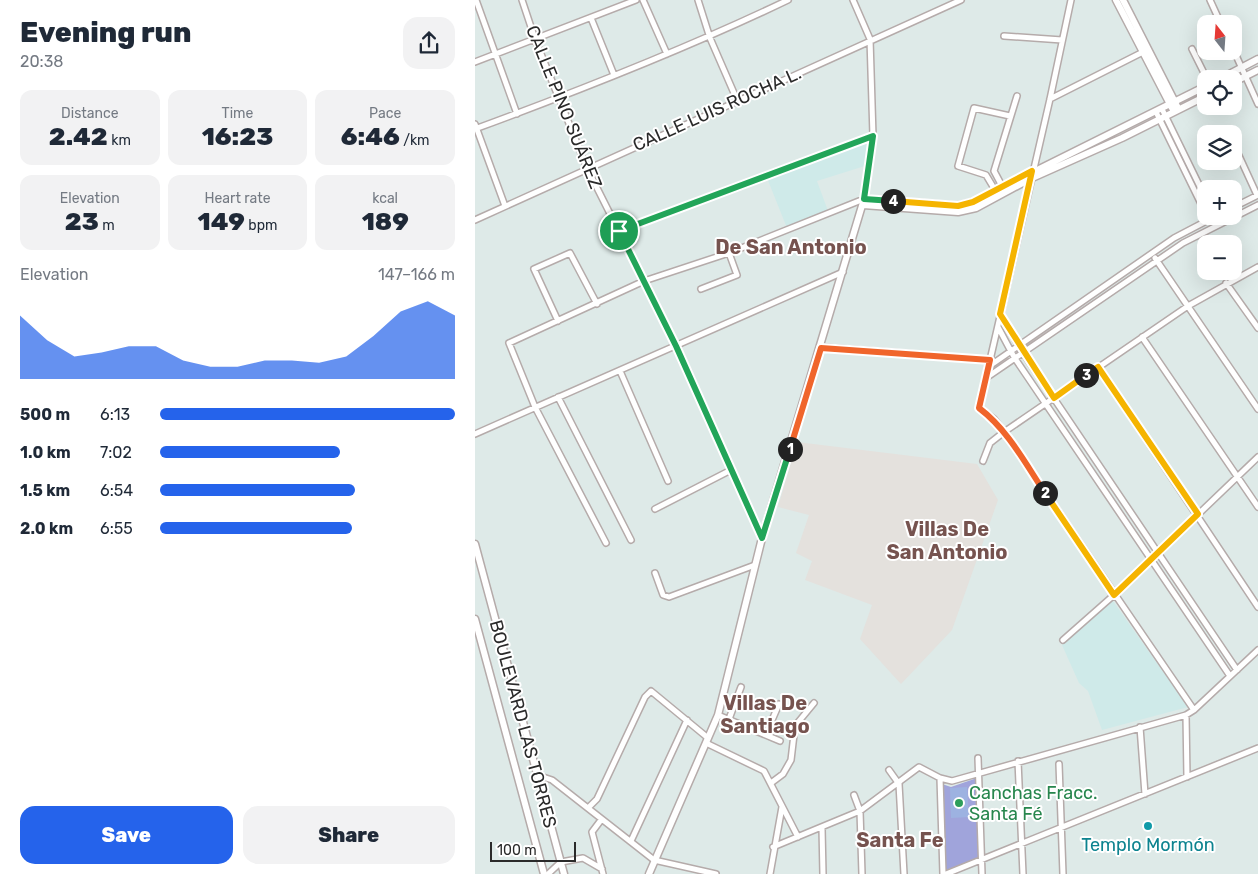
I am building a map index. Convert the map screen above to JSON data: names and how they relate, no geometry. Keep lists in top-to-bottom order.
{
  "streets": {
    "street": ["CALLE PINO SUÁREZ", "CALLE LUIS ROCHA L.", "BOULEVARD LAS TORRES"]
  },
  "crossings": [
    ["CALLE PINO SUÁREZ", "CALLE LUIS ROCHA L."]
  ],
  "districts": [
    "De San Antonio",
    "Villas De San Antonio",
    "Villas De Santiago",
    "Santa Fe"
  ],
  "places": ["Canchas Fracc. Santa Fé", "Templo Mormón"],
  "scale_bar": "100 m",
  "north": "top",
  "page": {
    "heading": ["Evening run", "20:38"],
    "map_buttons": ["+", "−"],
    "stats": [
      ["Distance", "2.42 km"],
      ["Time", "16:23"],
      ["Pace", "6:46 /km"],
      ["Elevation", "23 m"],
      ["Heart rate", "149 bpm"],
      ["kcal", "189"]
    ],
    "pins": [
      "4",
      "3",
      "1",
      "2"
    ],
    "chart": ["Elevation", "147–166 m"],
    "list": [
      {
        "name": "500 m",
        "note": "6:13"
      },
      {
        "name": "1.0 km",
        "note": "7:02"
      },
      {
        "name": "1.5 km",
        "note": "6:54"
      },
      {
        "name": "2.0 km",
        "note": "6:55"
      }
    ],
    "buttons": ["Save", "Share"],
    "scale": "100 m"
  }
}
